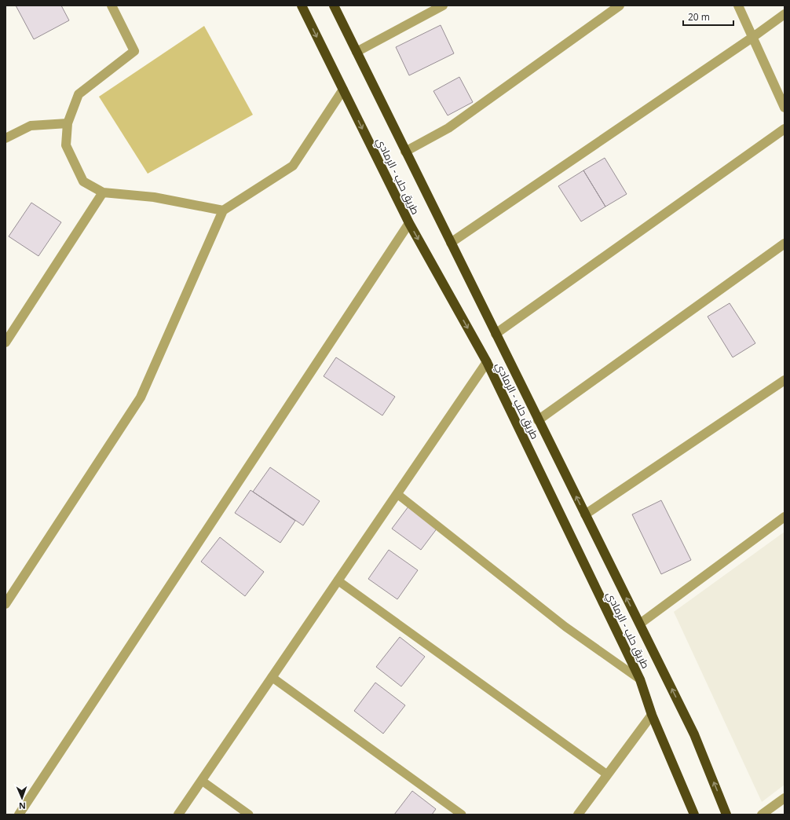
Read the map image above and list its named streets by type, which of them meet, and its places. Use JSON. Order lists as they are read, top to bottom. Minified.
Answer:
{"streets":{"highway":["طريق حلب - الرمادي"]},"scale_bar":"20 m","north":"bottom"}
